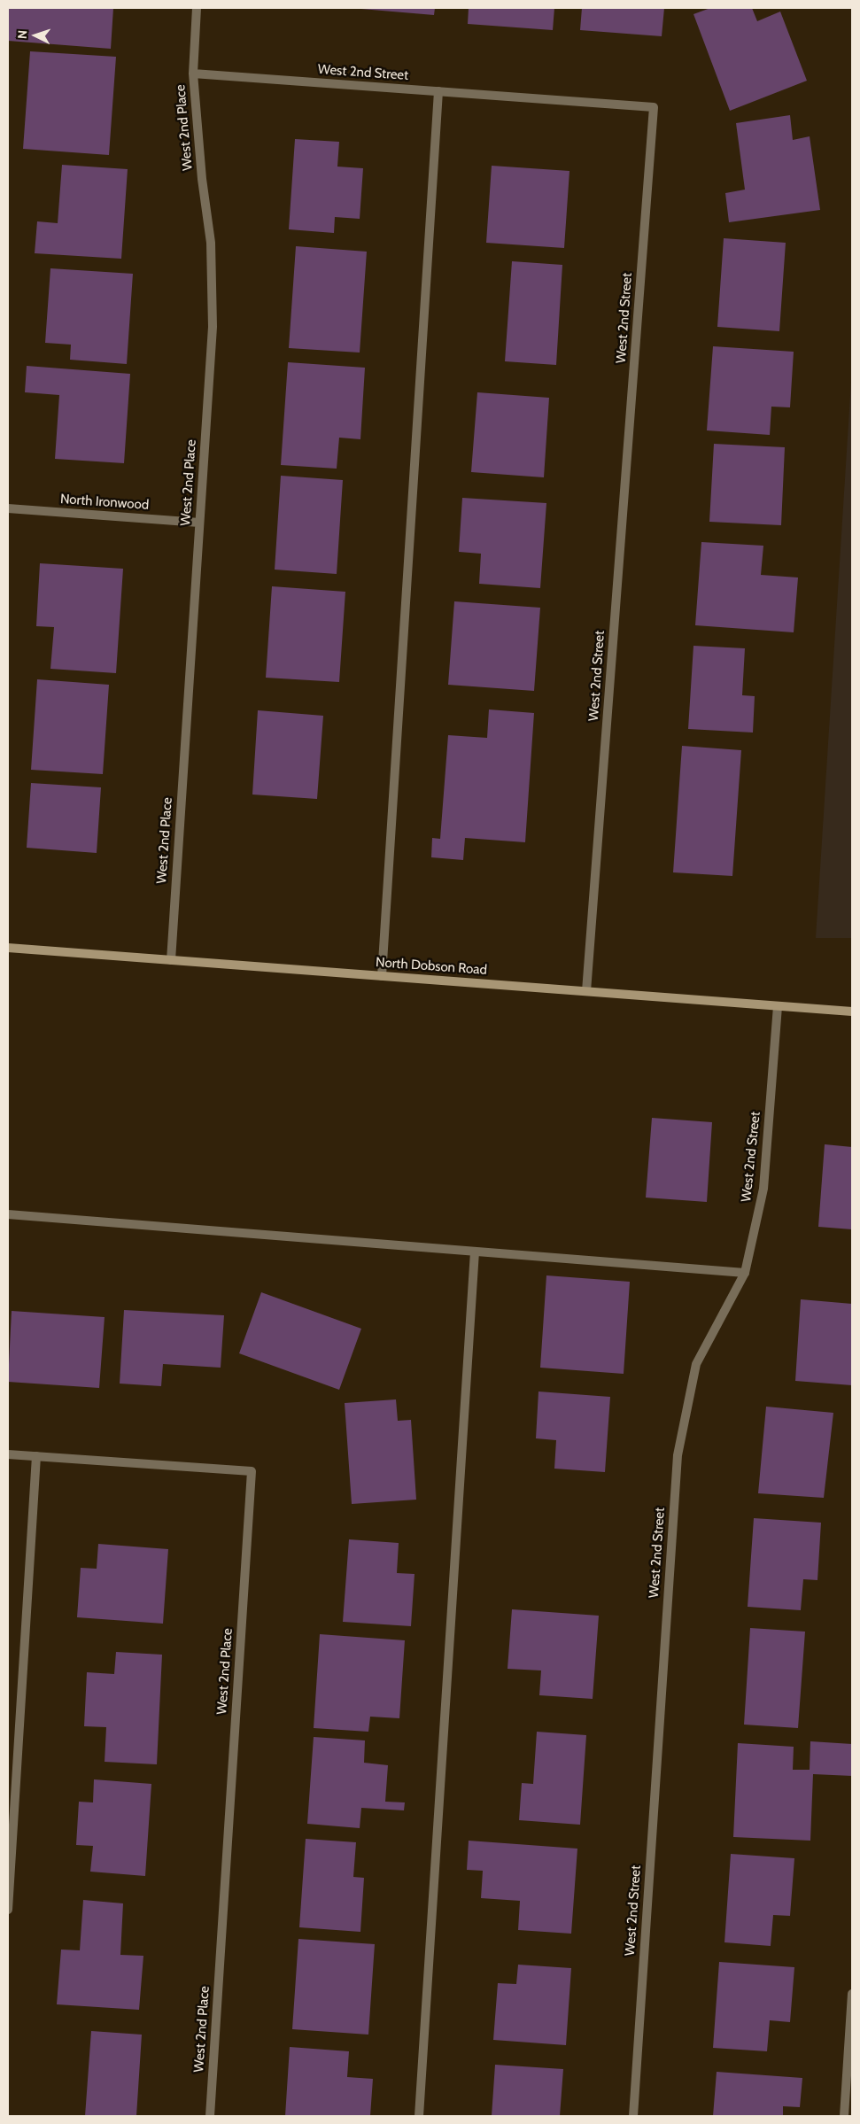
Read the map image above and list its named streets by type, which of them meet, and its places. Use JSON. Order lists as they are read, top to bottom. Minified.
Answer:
{"streets":{"main road":["North Dobson Road"],"street":["West 2nd Street","West 2nd Place","North Ironwood"]},"crossings":[["West 2nd Street","West 2nd Place"],["West 2nd Street","North Dobson Road"],["West 2nd Place","North Ironwood"],["West 2nd Place","North Dobson Road"]],"north":"left"}
